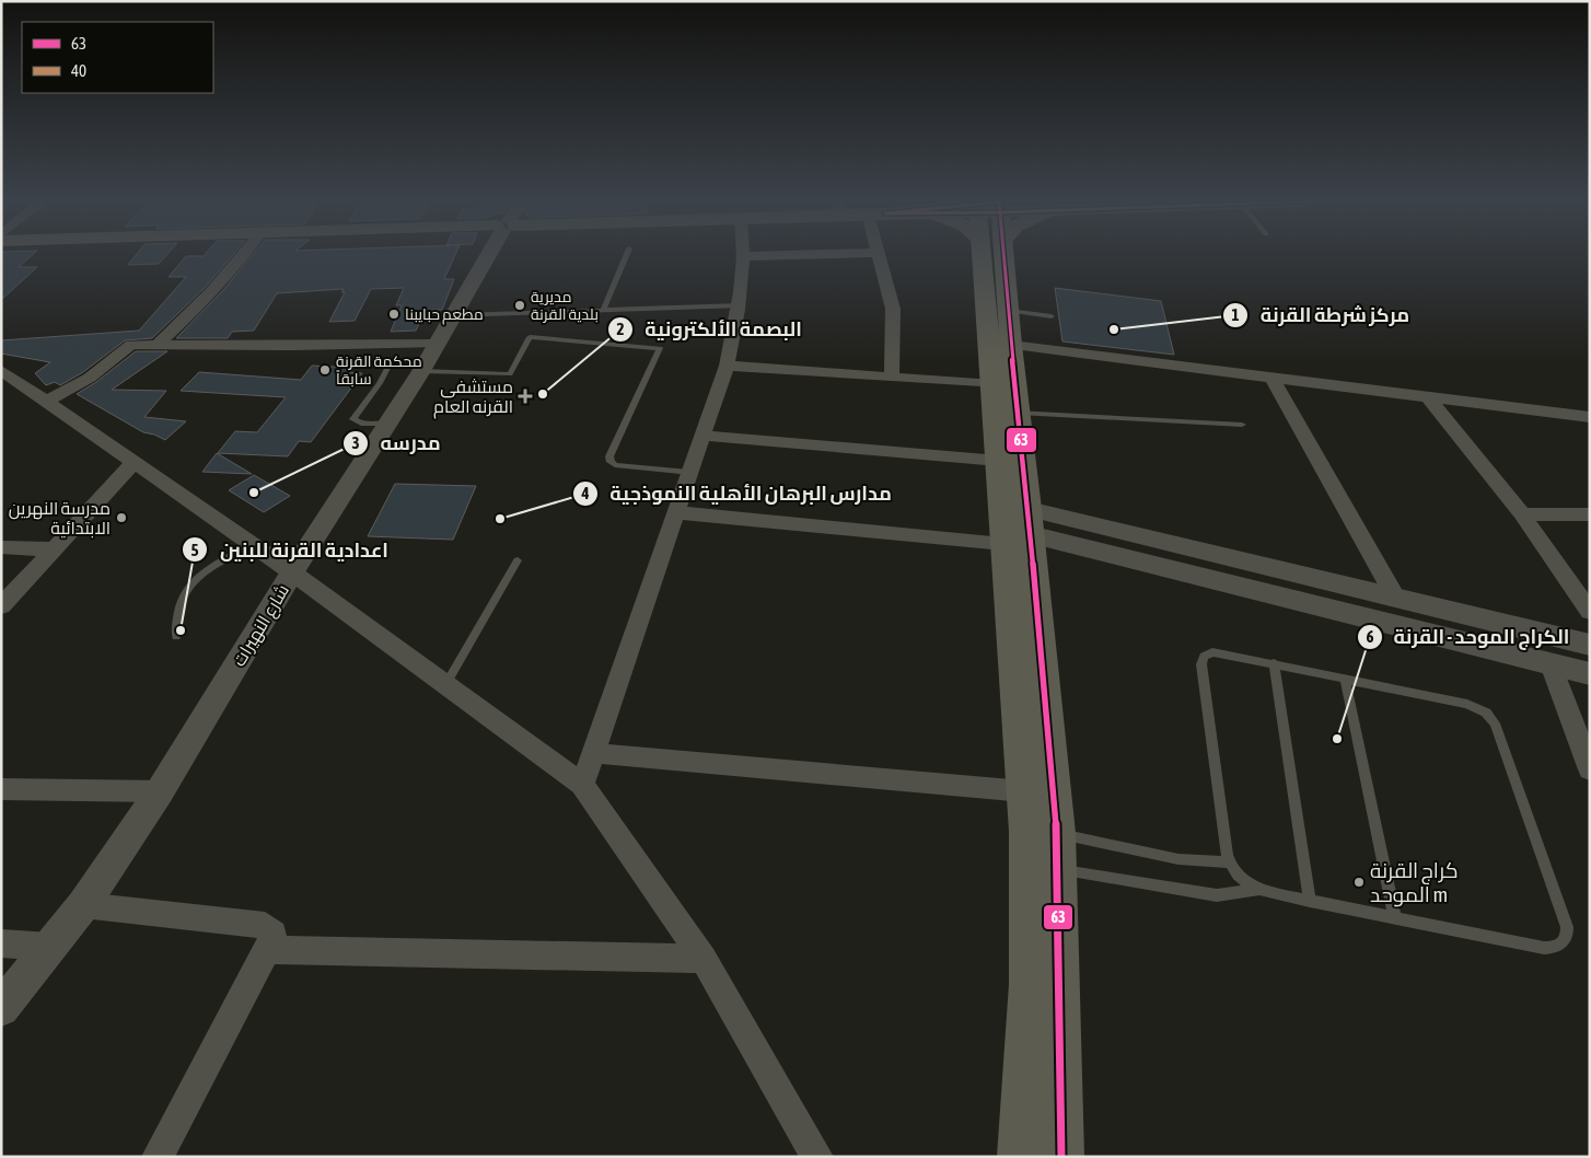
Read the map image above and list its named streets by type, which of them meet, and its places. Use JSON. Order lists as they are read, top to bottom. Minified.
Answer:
{"streets":{"street":["شارع النهيرات"]},"places":{"other":["مديرية بلدية القرنة","مطعم حبايبنا","مركز شرطة القرنة","محكمة القرنة سابقاً","البصمة الألكترونية","مدرسه","مدرسة النهرين الابتدائية","مدارس البرهان الأهلية النموذجية","اعدادية القرنة للبنين","الكراج الموحد - القرنة","كراج القرنة الموحد m"],"health":["مستشفى القرنه العام"]},"lines":["transit line 63"],"legend":["63","40"]}
